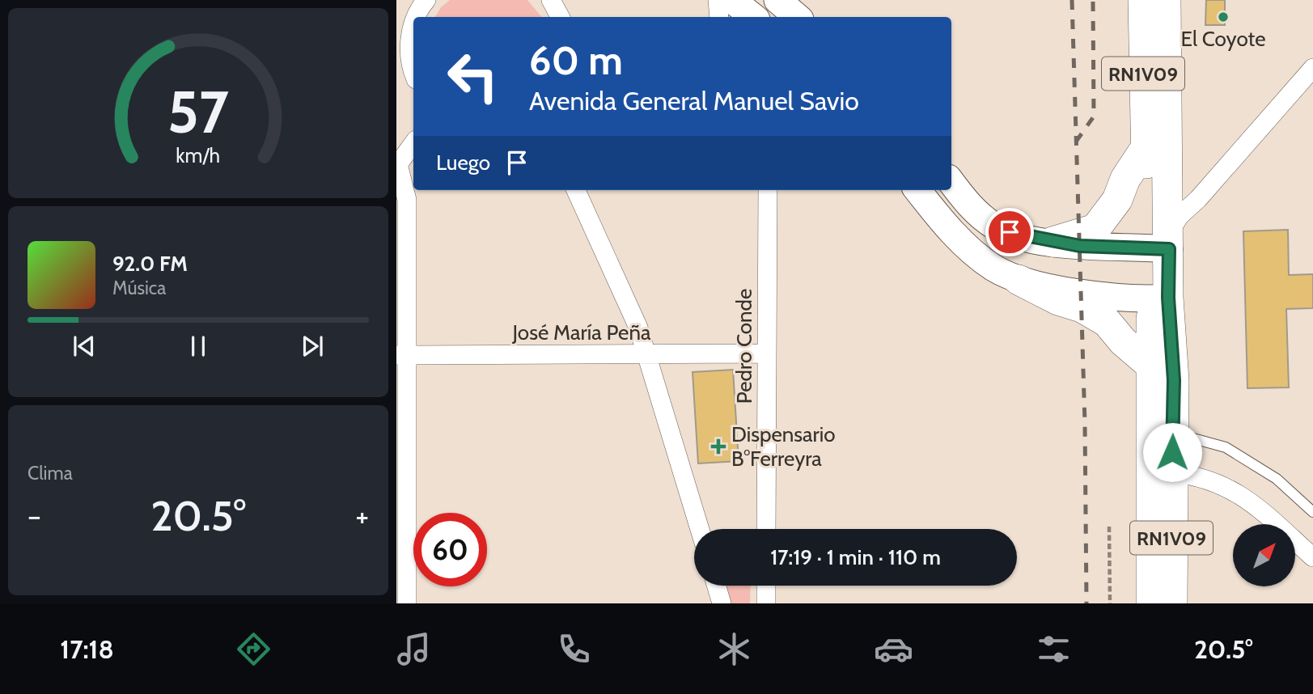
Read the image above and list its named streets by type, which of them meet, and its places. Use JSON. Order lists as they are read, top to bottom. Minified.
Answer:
{"streets":{"main road":["RN1V09"],"street":["José María Peña","Pedro Conde"]},"crossings":[["José María Peña","Pedro Conde"]],"places":{"other":["El Coyote"],"health":["Dispensario B°Ferreyra"]},"north":"top right","page":{"turn":["60 m","Avenida General Manuel Savio"],"then":"Luego","song":["92.0 FM","Música"],"tile":"Clima","heat":["−","20.5°","+"],"limit":"60","trip":"17:19 · 1 min · 110 m","tabs":["17:18","20.5°"],"gauge":["57","km/h"]}}
